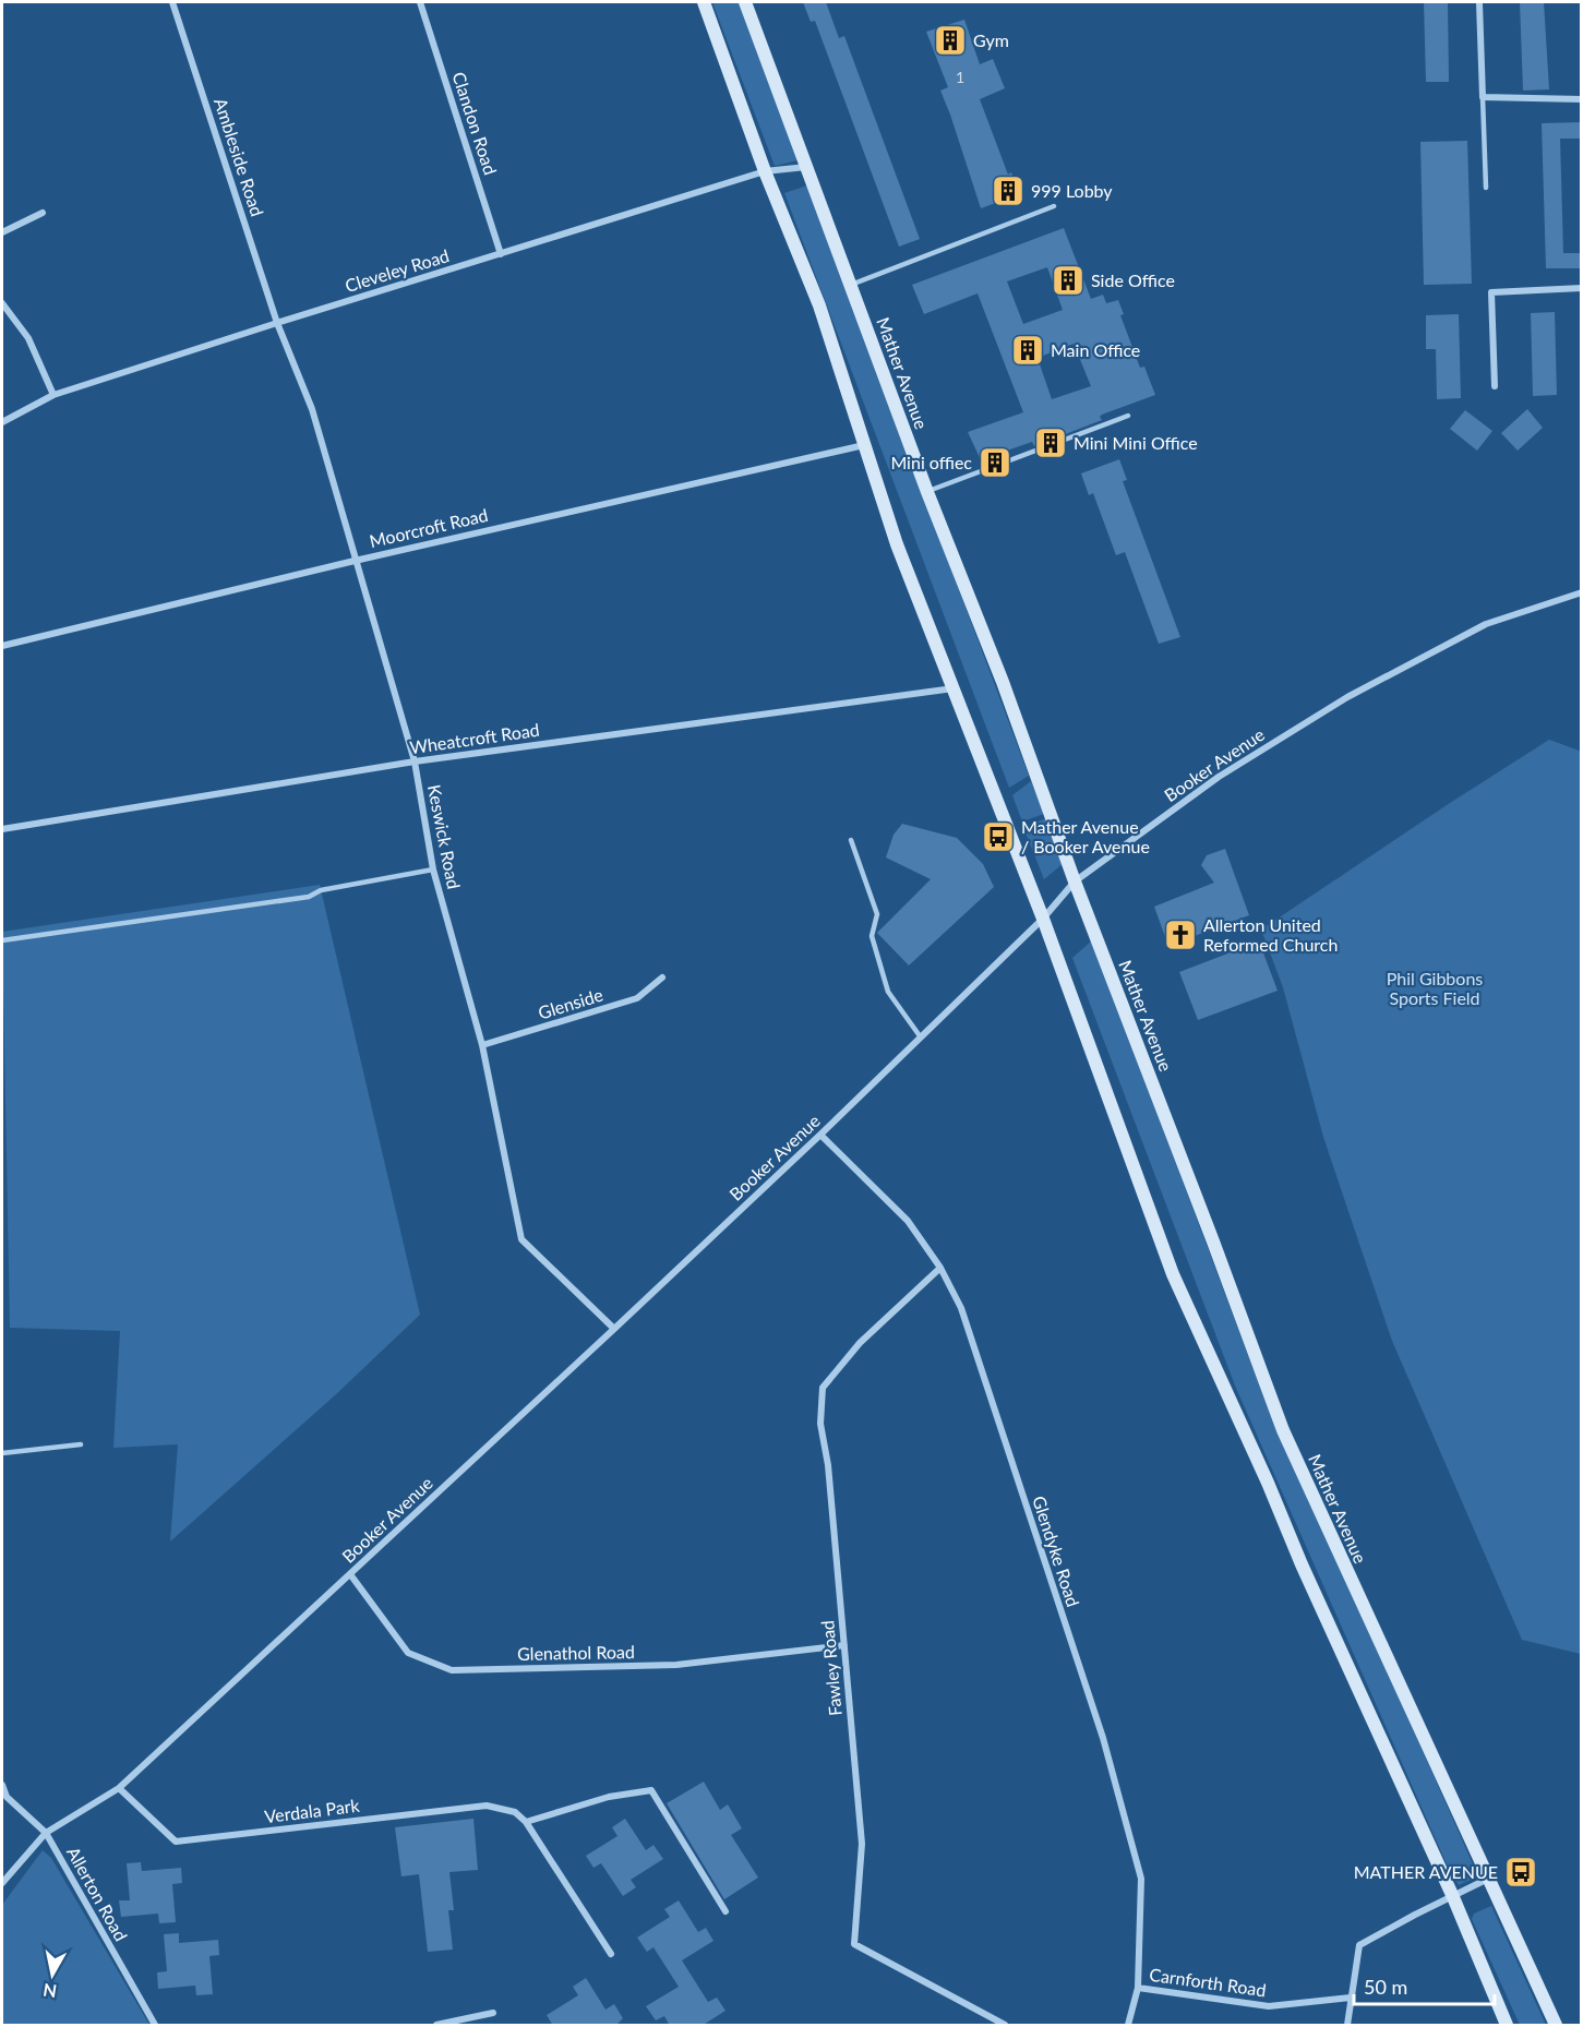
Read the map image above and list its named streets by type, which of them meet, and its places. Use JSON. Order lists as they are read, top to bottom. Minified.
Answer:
{"streets":{"main road":["Mather Avenue"],"street":["Clandon Road","Ambleside Road","Cleveley Road","Moorcroft Road","Wheatcroft Road","Booker Avenue","Keswick Road","Glenside","Glendyke Road","Glenathol Road","Fawley Road","Verdala Park","Allerton Road","Carnforth Road"]},"crossings":[["Clandon Road","Cleveley Road"],["Ambleside Road","Cleveley Road"],["Ambleside Road","Keswick Road"],["Cleveley Road","Mather Avenue"],["Cleveley Road","Keswick Road"],["Mather Avenue","Booker Avenue"],["Moorcroft Road","Keswick Road"],["Wheatcroft Road","Keswick Road"],["Booker Avenue","Keswick Road"],["Booker Avenue","Glendyke Road"],["Booker Avenue","Glenathol Road"],["Booker Avenue","Verdala Park"],["Booker Avenue","Allerton Road"],["Keswick Road","Glenside"],["Glendyke Road","Fawley Road"],["Glendyke Road","Carnforth Road"],["Glenathol Road","Fawley Road"]],"parks":["Phil Gibbons Sports Field"],"places":{"building":["Gym","999 Lobby","Side Office","Main Office","Mini Mini Office","Mini offiec"],"bus stop":["Mather Avenue / Booker Avenue","MATHER AVENUE"],"church":["Allerton United Reformed Church"]},"house_numbers":["1"],"scale_bar":"50 m","north":"bottom"}
